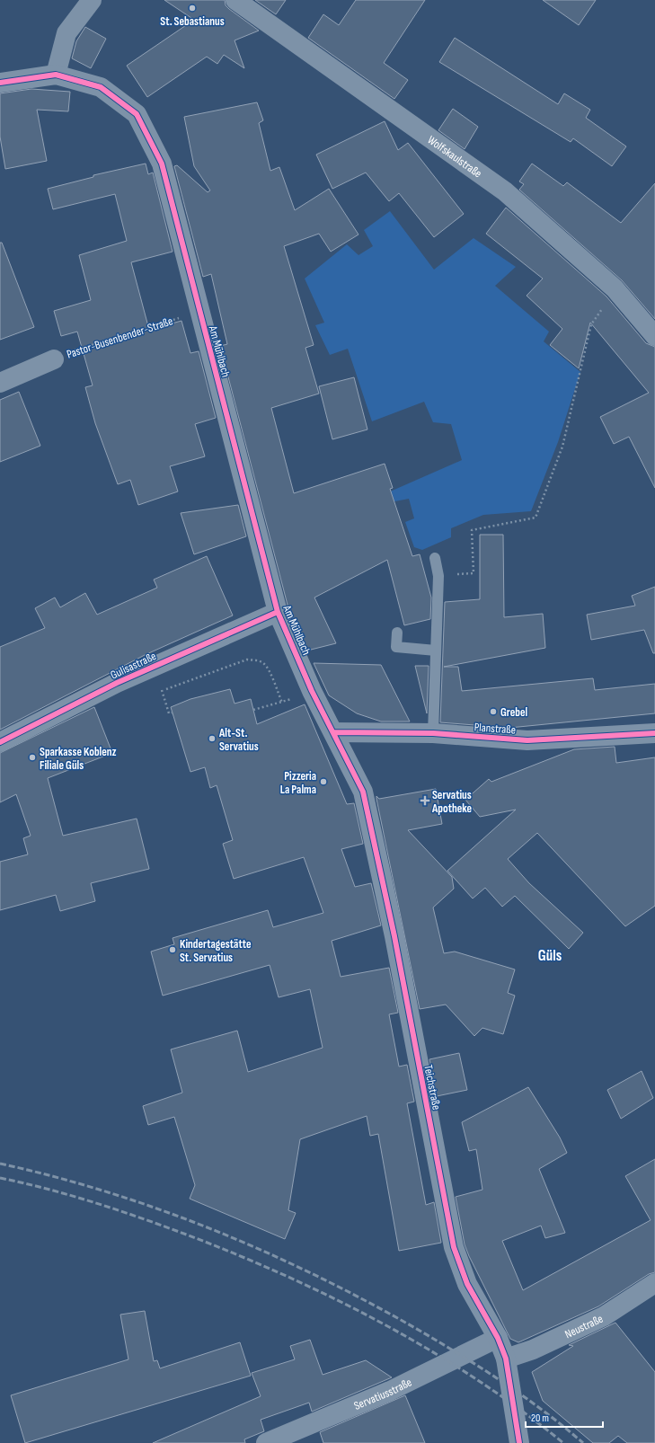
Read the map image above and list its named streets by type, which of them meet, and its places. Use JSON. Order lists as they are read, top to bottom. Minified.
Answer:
{"streets":{"street":["Wolfskaulstraße","Pastor-Busenbender-Straße","Am Mühlbach","Gulisastraße","Planstraße","Teichstraße","Neustraße","Servatiusstraße"]},"crossings":[["Pastor-Busenbender-Straße","Am Mühlbach"],["Am Mühlbach","Gulisastraße"],["Am Mühlbach","Planstraße"],["Am Mühlbach","Teichstraße"],["Planstraße","Teichstraße"],["Teichstraße","Neustraße"],["Teichstraße","Servatiusstraße"]],"districts":["Güls"],"places":{"other":["St. Sebastianus","Grebel","Alt-St. Servatius","Sparkasse Koblenz Filiale Güls","Pizzeria La Palma","Kindertagestätte St. Servatius"],"health":["Servatius Apotheke"]},"scale_bar":"20 m"}
